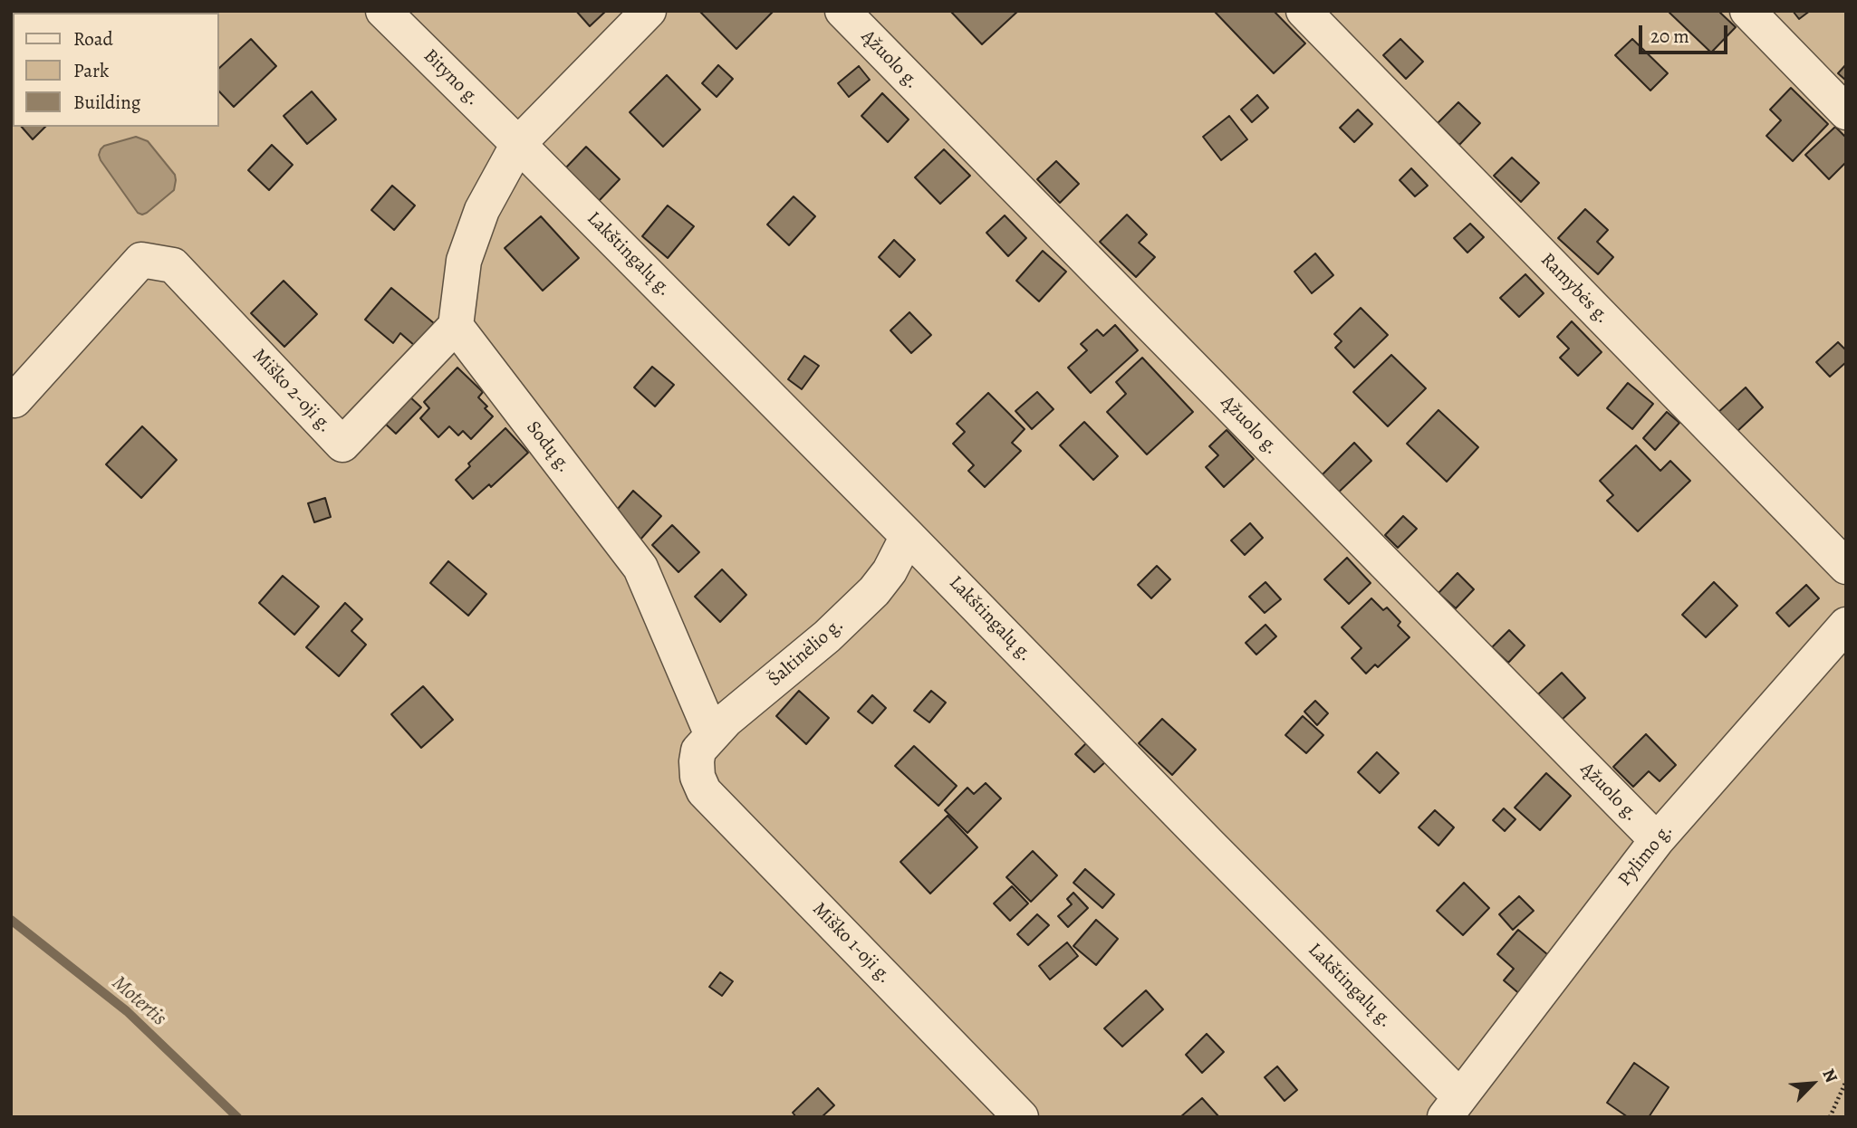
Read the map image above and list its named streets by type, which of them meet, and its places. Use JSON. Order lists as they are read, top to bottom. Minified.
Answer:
{"streets":{"street":["Ąžuolo g.","Bityno g.","Lakštingalų g.","Ramybės g.","Miško 2-oji g.","Sodų g.","Šaltinėlio g.","Pylimo g.","Miško 1-oji g."]},"crossings":[["Ąžuolo g.","Pylimo g."],["Bityno g.","Lakštingalų g."],["Lakštingalų g.","Šaltinėlio g."],["Lakštingalų g.","Pylimo g."],["Miško 2-oji g.","Sodų g."],["Sodų g.","Šaltinėlio g."],["Sodų g.","Miško 1-oji g."],["Šaltinėlio g.","Miško 1-oji g."]],"water":["Motertis"],"legend":["Road","Park","Building"],"scale_bar":"20 m","north":"top right"}
